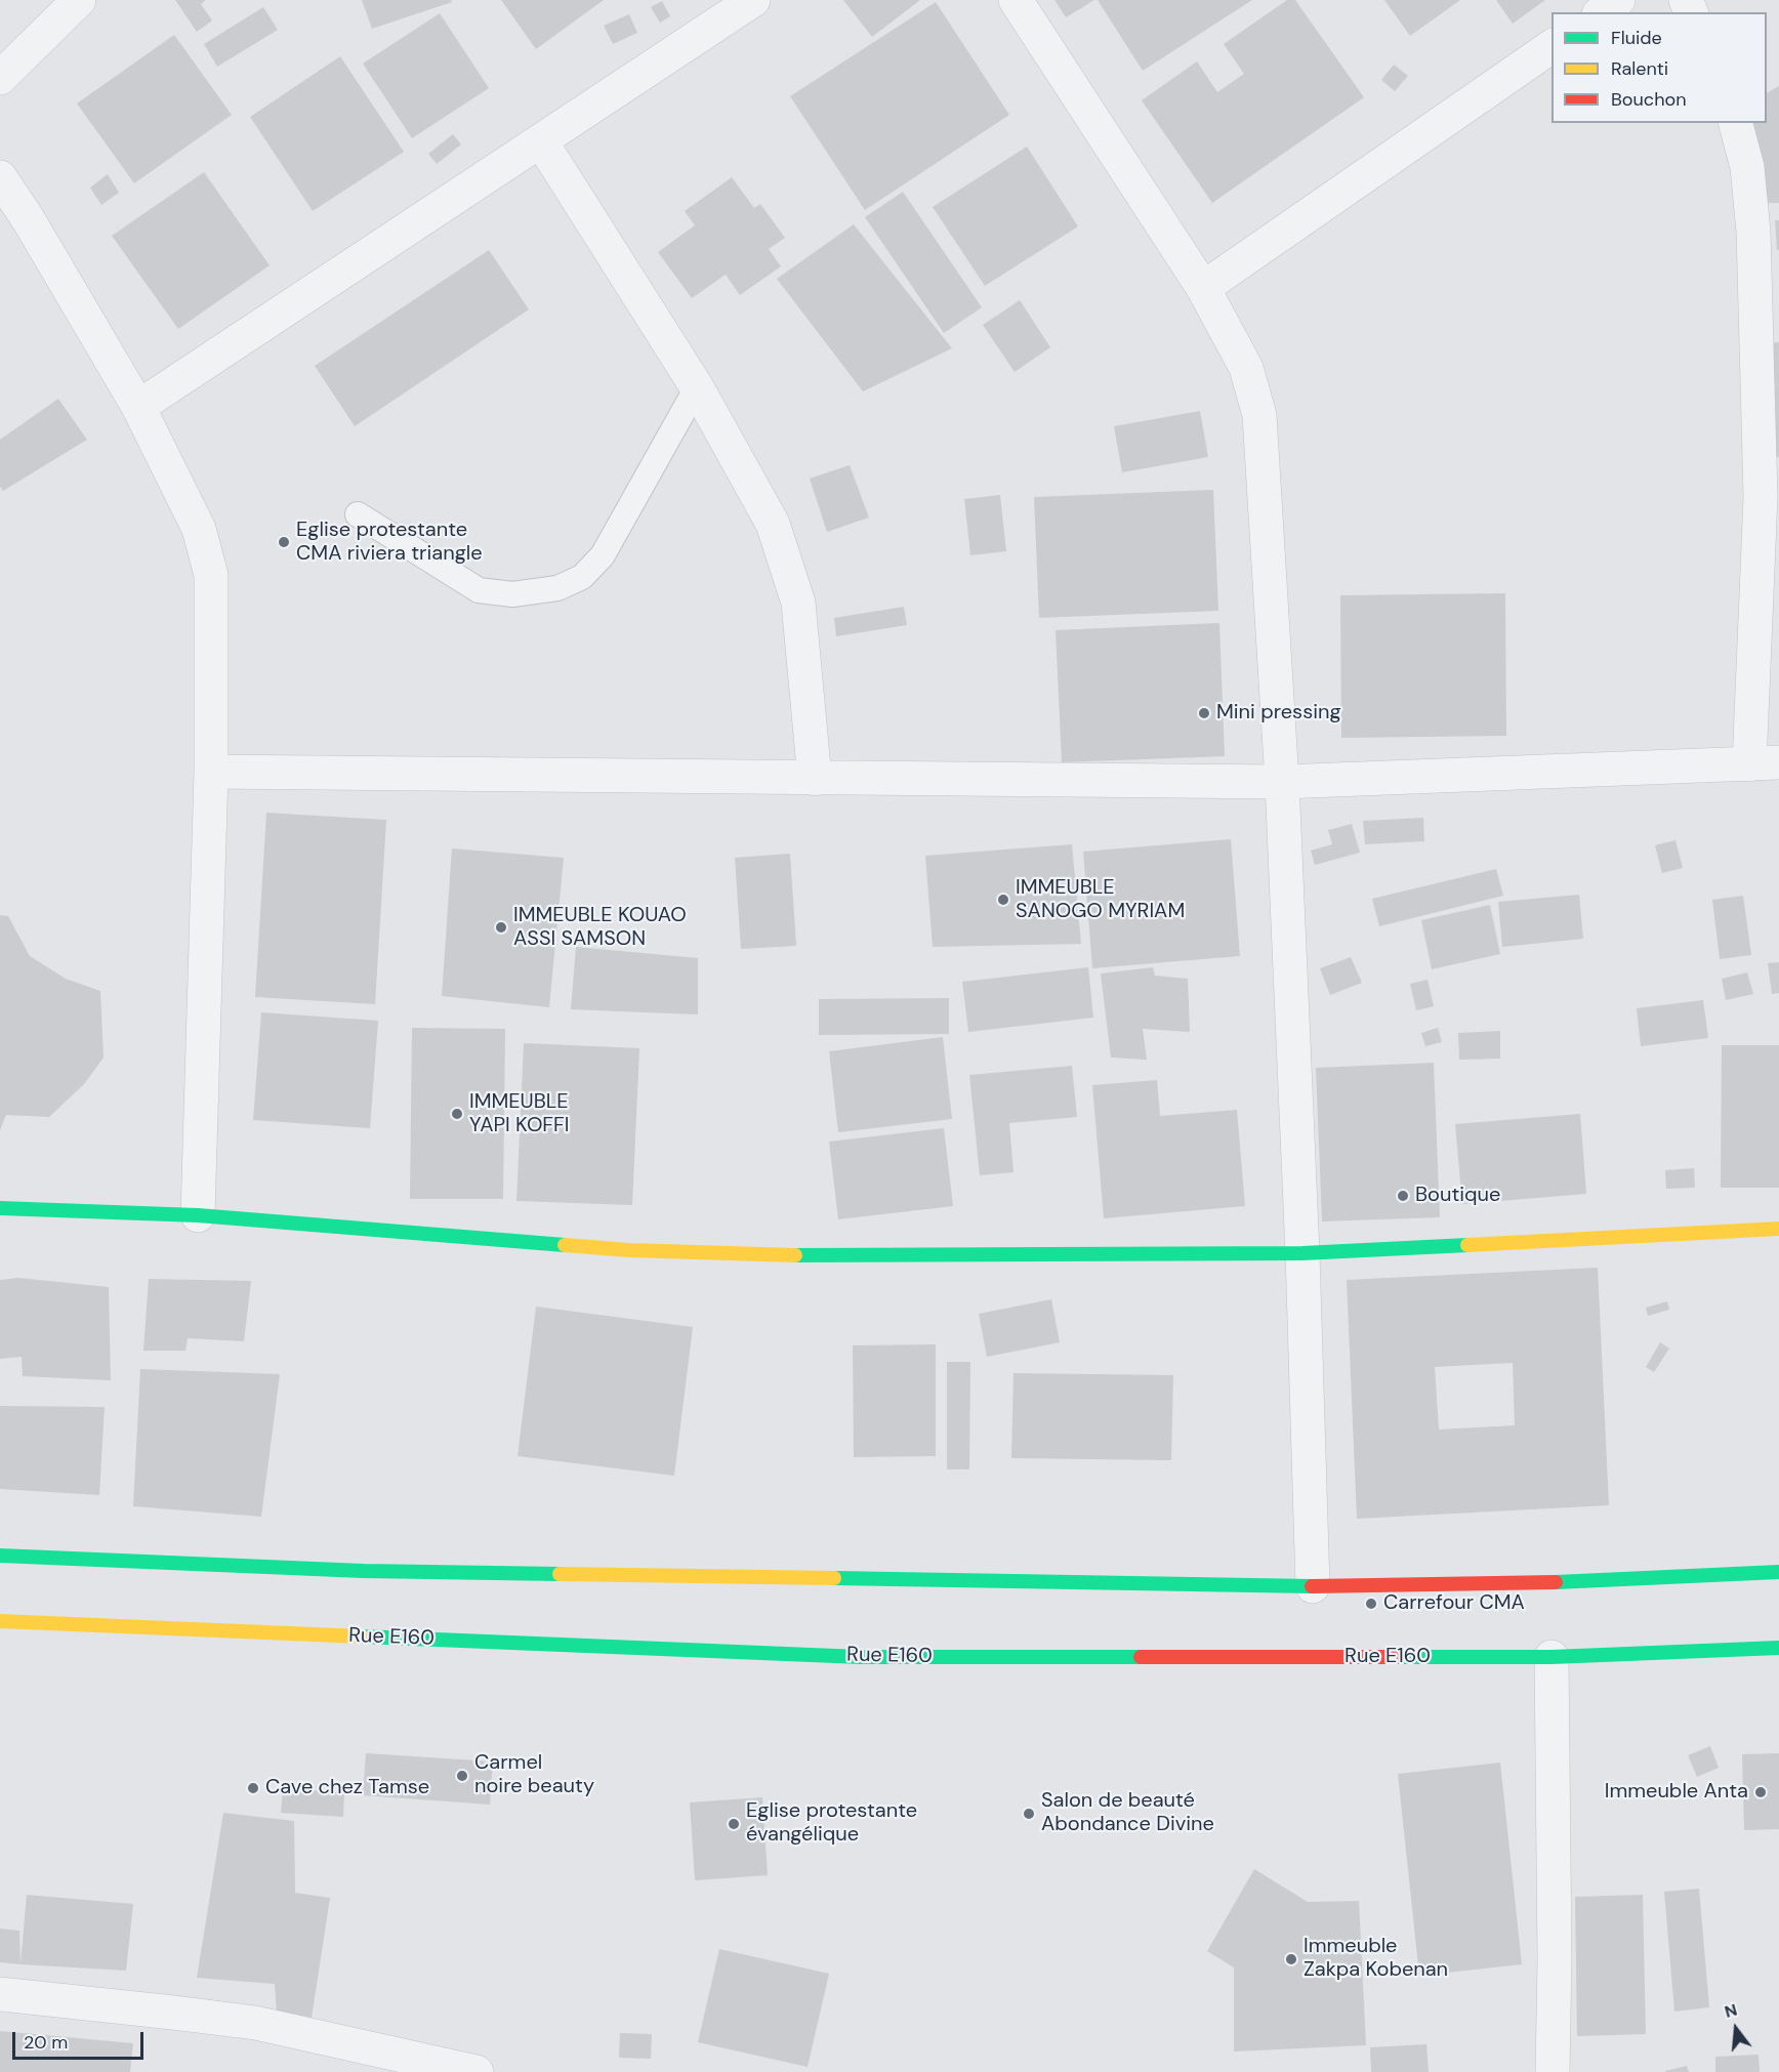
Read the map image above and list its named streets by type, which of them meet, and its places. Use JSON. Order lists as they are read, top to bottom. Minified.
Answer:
{"streets":{"street":["Rue E160"]},"places":["Eglise protestante CMA riviera triangle","Mini pressing","IMMEUBLE SANOGO MYRIAM","IMMEUBLE KOUAO ASSI SAMSON","IMMEUBLE YAPI KOFFI","Boutique","Carrefour CMA","Carmel noire beauty","Cave chez Tamse","Immeuble Anta","Salon de beauté Abondance Divine","Eglise protestante évangélique","Immeuble Zakpa Kobenan"],"legend":["Fluide","Ralenti","Bouchon"],"scale_bar":"20 m","north":"top"}
